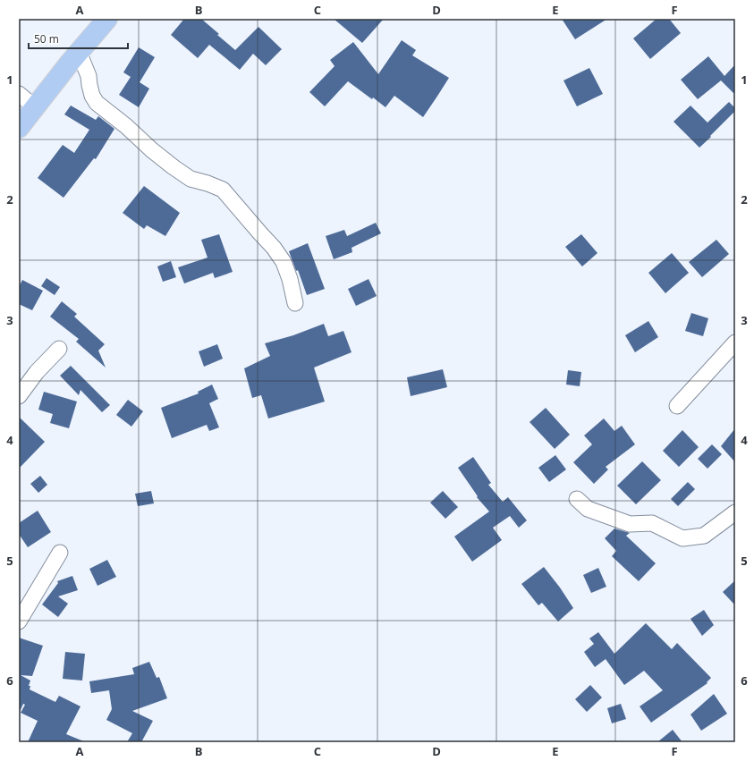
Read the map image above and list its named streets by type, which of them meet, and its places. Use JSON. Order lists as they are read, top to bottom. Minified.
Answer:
{"scale_bar":"50 m","grid":{"columns":["A","B","C","D","E","F"],"rows":["1","2","3","4","5","6"]}}
